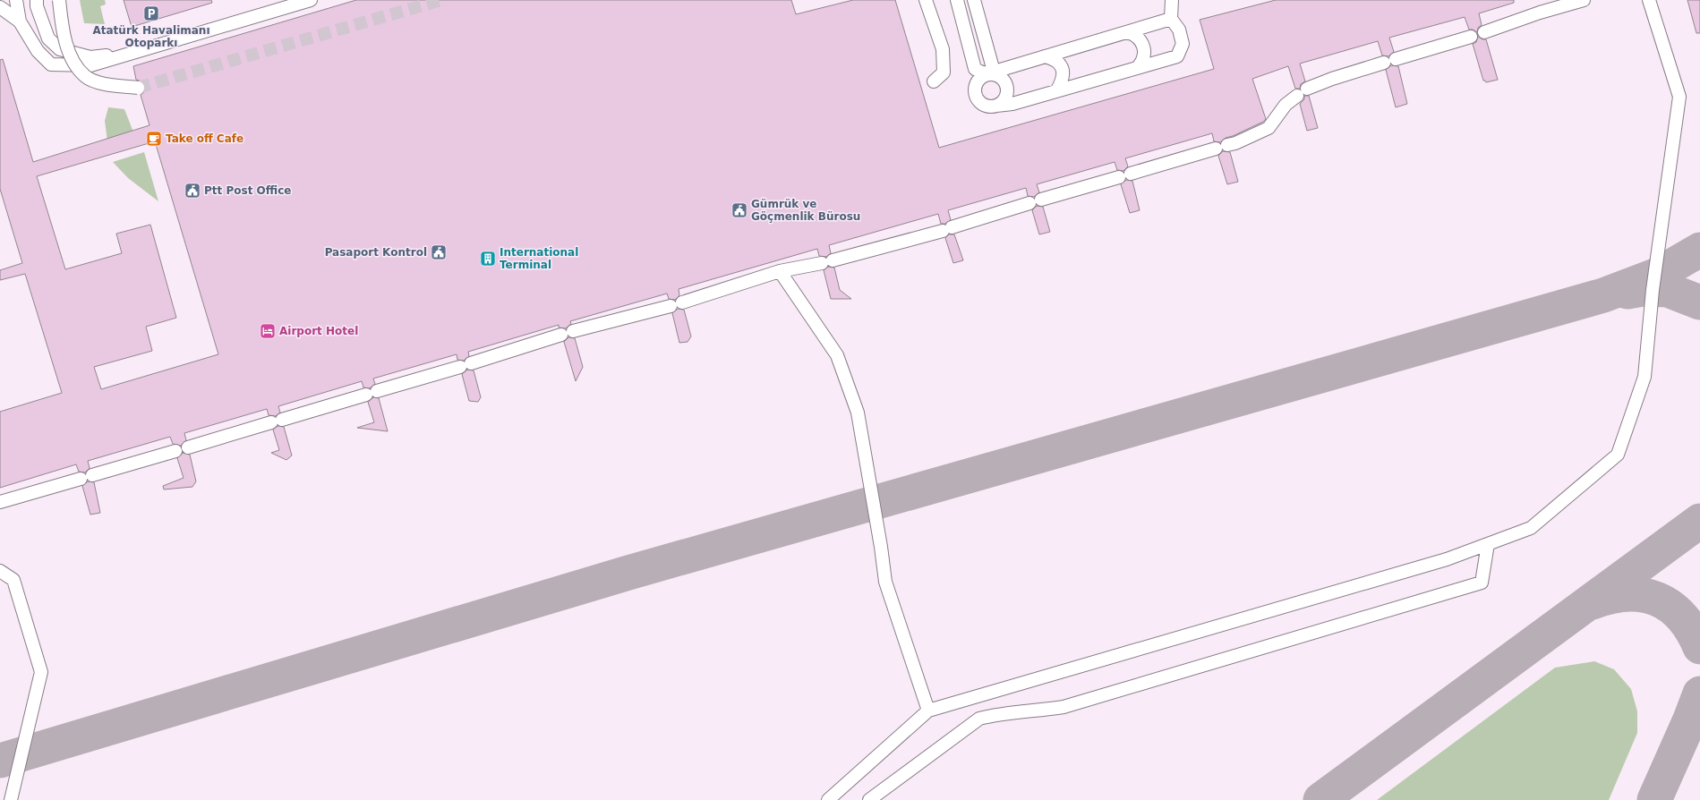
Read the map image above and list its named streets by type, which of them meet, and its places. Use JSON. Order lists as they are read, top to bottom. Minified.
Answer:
{"places":{"parking":["Atatürk Havalimanı Otoparkı"],"cafe":["Take off Cafe"],"public building":["Ptt Post Office","Gümrük ve Göçmenlik Bürosu","Pasaport Kontrol"],"building":["International Terminal"],"hotel":["Airport Hotel"]}}
